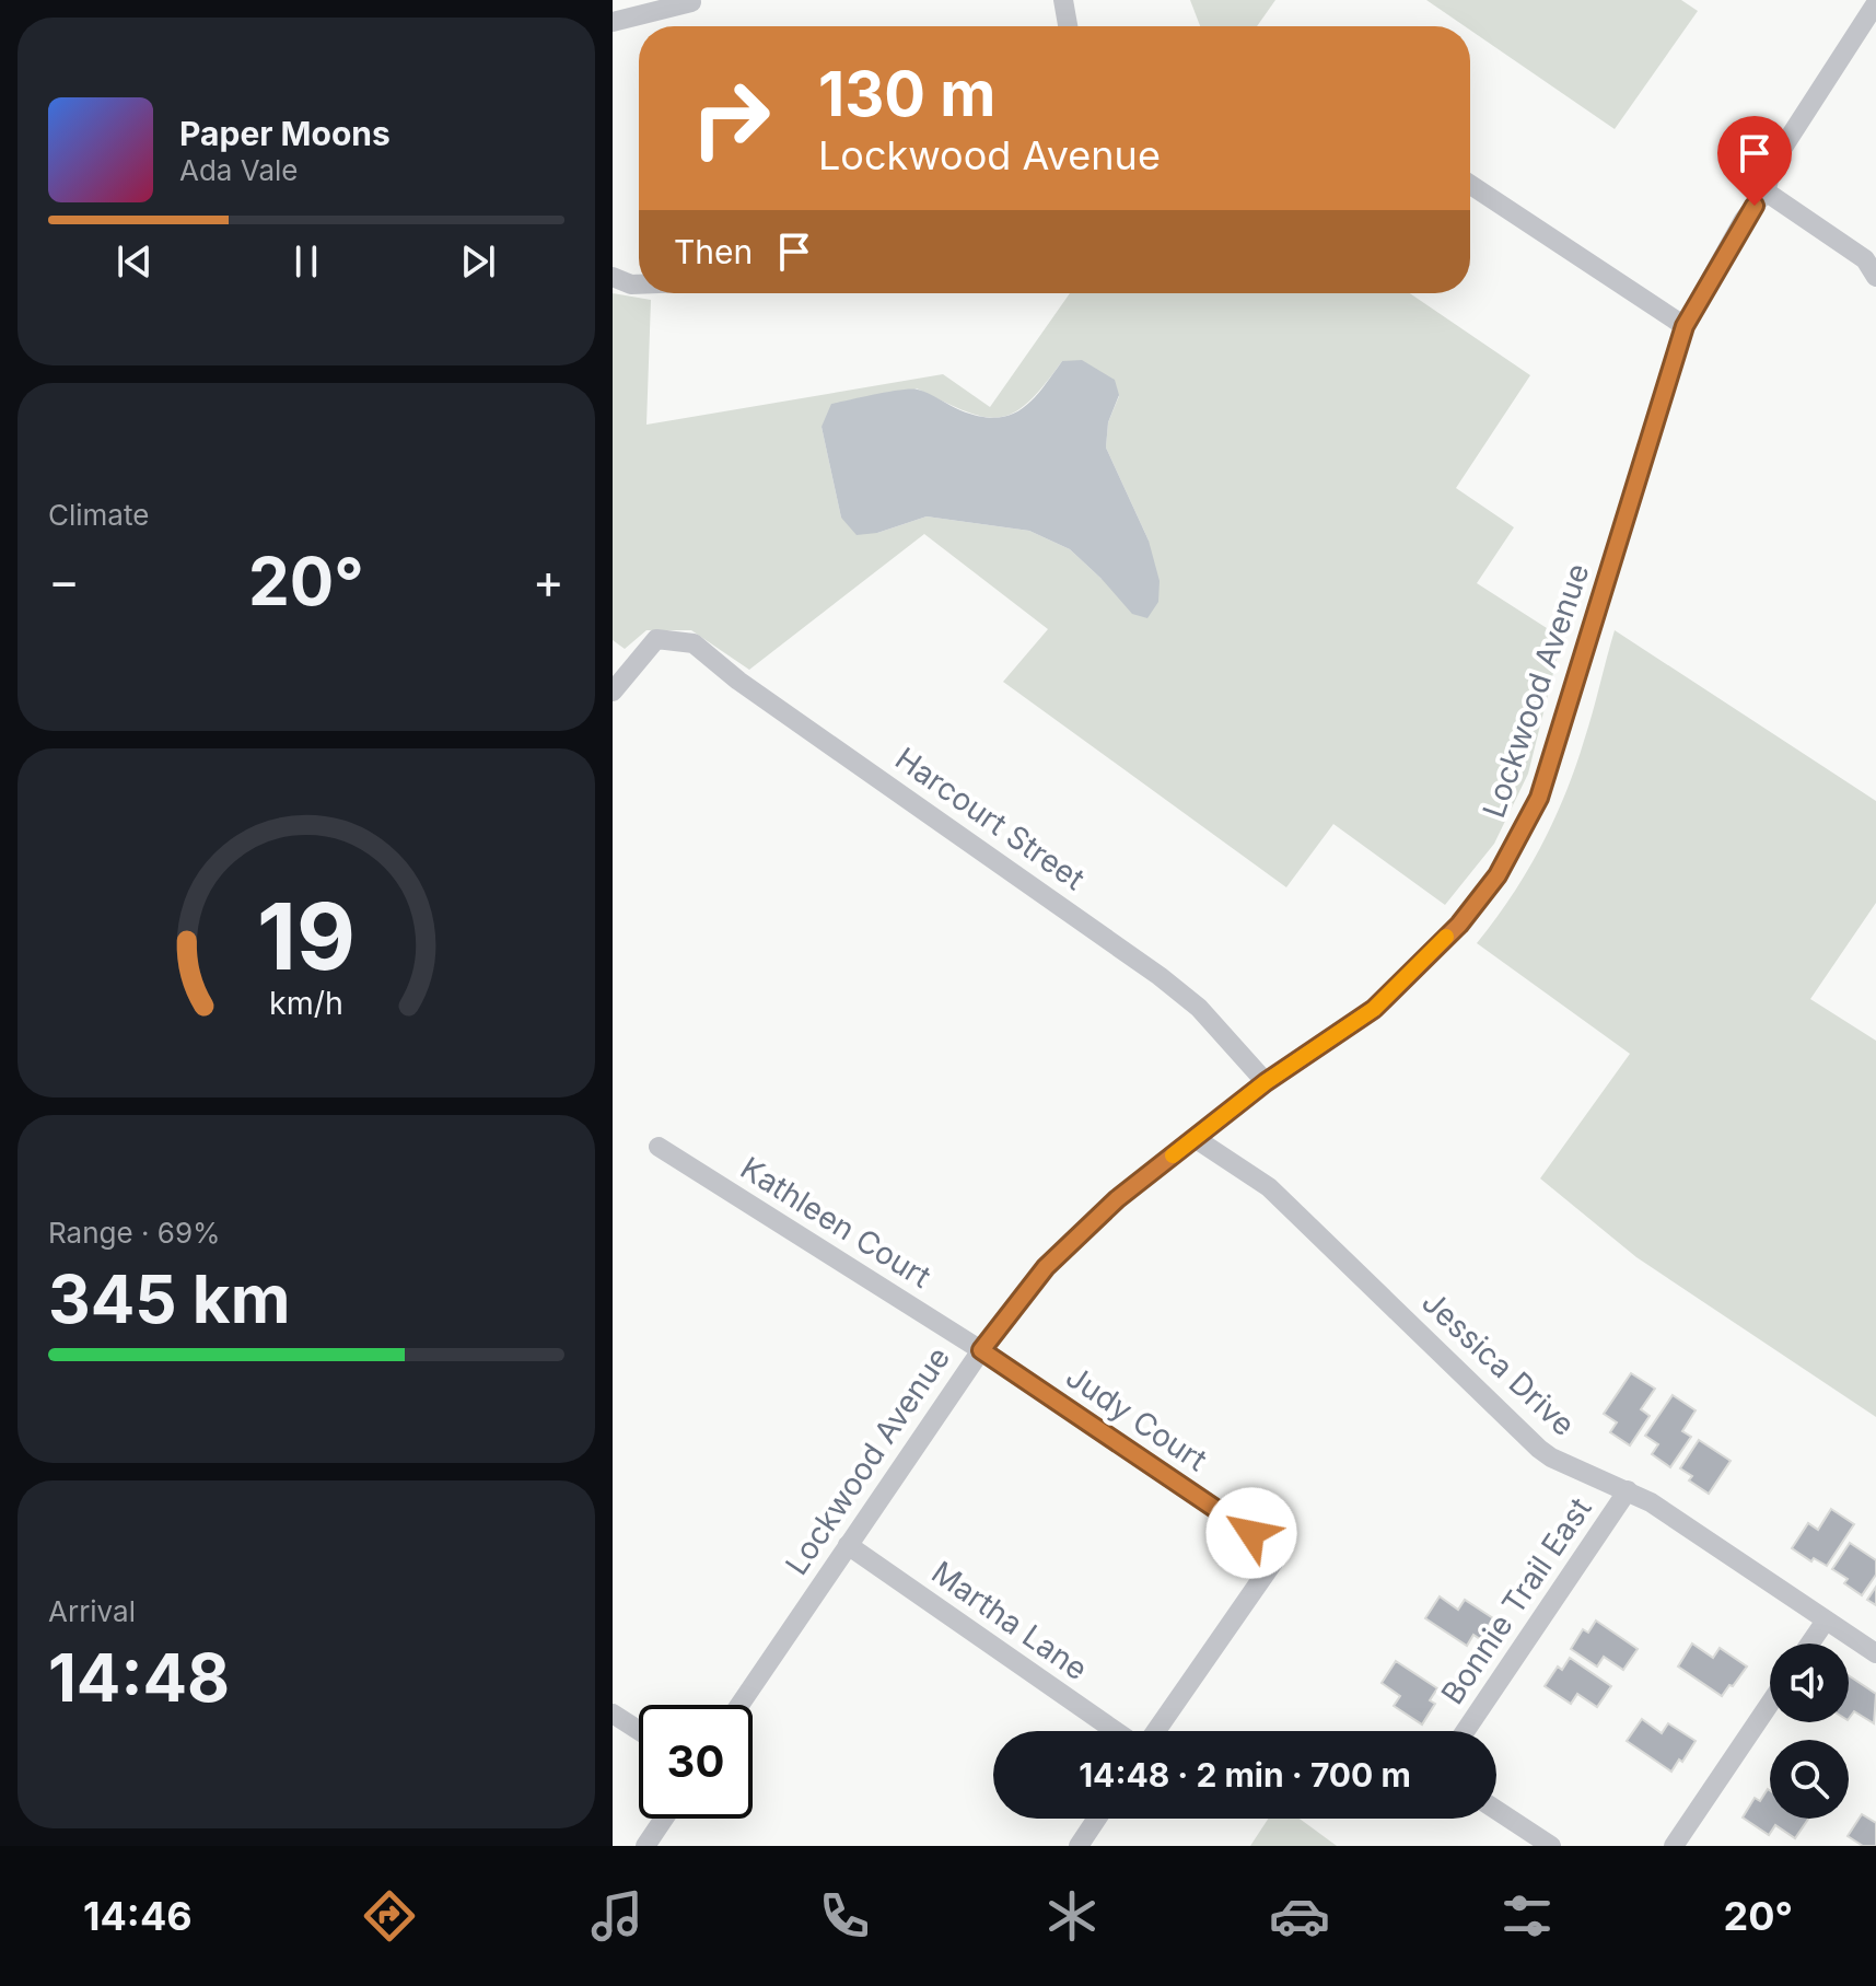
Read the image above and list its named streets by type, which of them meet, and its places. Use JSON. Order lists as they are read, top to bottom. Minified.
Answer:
{"streets":{"street":["Lockwood Avenue","Harcourt Street","Kathleen Court","Jessica Drive","Judy Court","Bonnie Trail East","Martha Lane"]},"crossings":[["Lockwood Avenue","Harcourt Street"],["Lockwood Avenue","Kathleen Court"],["Lockwood Avenue","Jessica Drive"],["Lockwood Avenue","Judy Court"],["Lockwood Avenue","Martha Lane"],["Kathleen Court","Judy Court"],["Jessica Drive","Bonnie Trail East"]],"page":{"turn":["130 m","Lockwood Avenue"],"song":["Paper Moons","Ada Vale"],"then":"Then","tile":["Climate",["Range · 69%","345 km"],["Arrival","14:48"]],"heat":["−","20°","+"],"limit":"30","trip":"14:48 · 2 min · 700 m","tabs":["14:46","20°"],"gauge":["19","km/h"]}}
